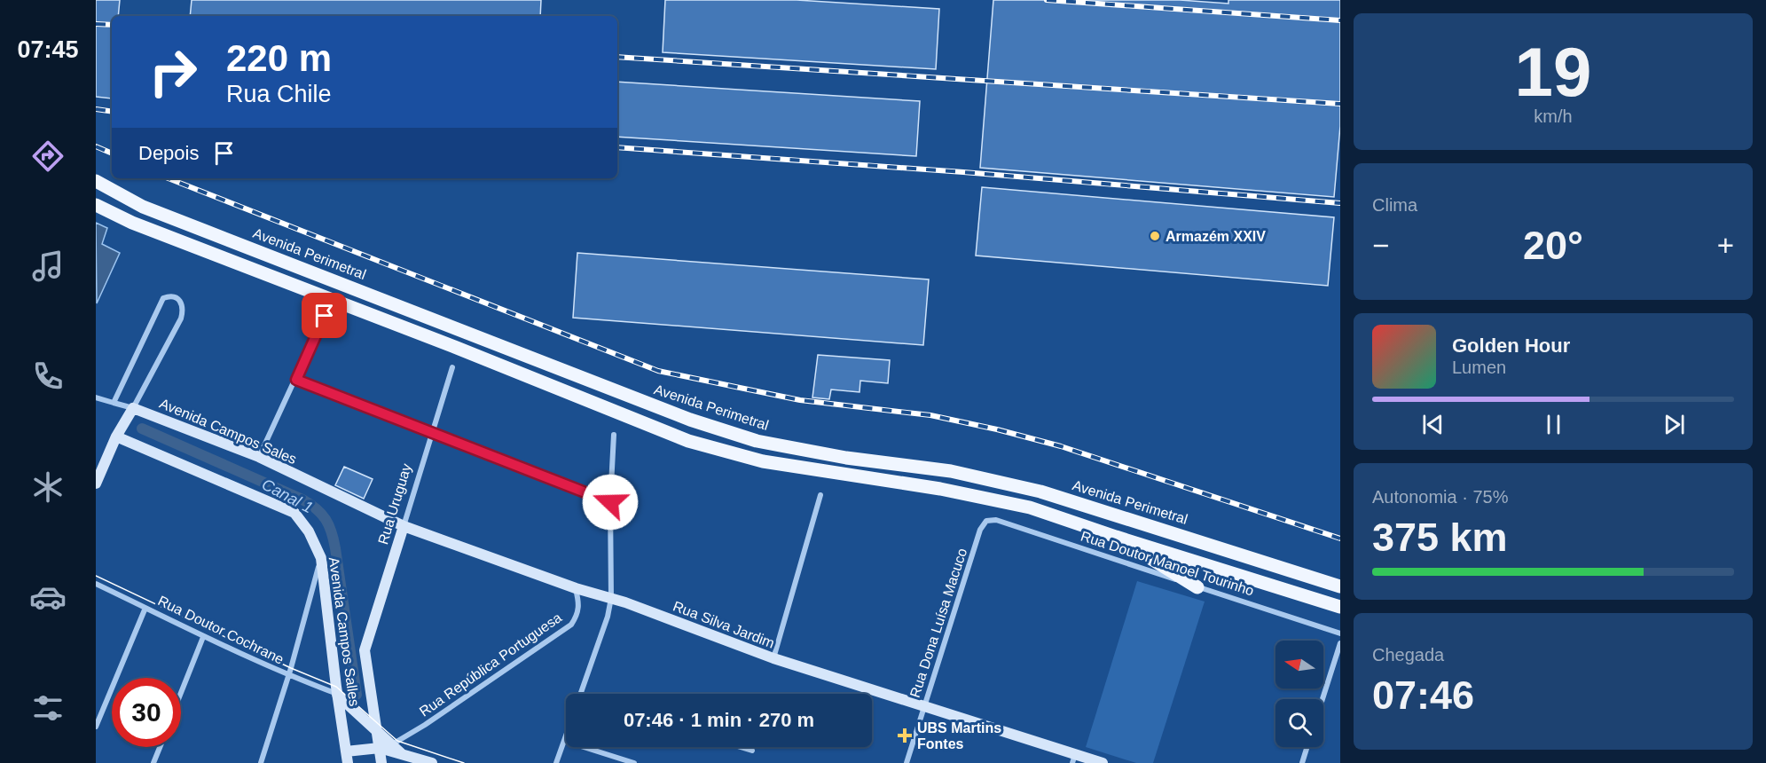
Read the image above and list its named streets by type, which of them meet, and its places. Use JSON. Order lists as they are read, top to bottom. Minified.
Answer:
{"streets":{"main road":["Avenida Perimetral"],"street":["Avenida Campos Sales","Rua Uruguay","Rua Doutor Manoel Tourinho","Rua Dona Luísa Macuco","Rua Silva Jardim","Rua Doutor Cochrane","Avenida Campos Salles","Rua República Portuguesa"]},"crossings":[["Avenida Campos Sales","Rua Silva Jardim"],["Rua Uruguay","Rua Silva Jardim"],["Rua Uruguay","Avenida Campos Salles"],["Rua Doutor Manoel Tourinho","Rua Dona Luísa Macuco"],["Rua Dona Luísa Macuco","Rua Silva Jardim"],["Rua Silva Jardim","Rua República Portuguesa"],["Rua Doutor Cochrane","Avenida Campos Salles"]],"water":["Canal 1"],"places":{"other":["Armazém XXIV"],"health":["UBS Martins Fontes"]},"north":"left","page":{"tabs":"07:45","tile":[["19","km/h"],"Clima",["Autonomia · 75%","375 km"],["Chegada","07:46"]],"turn":["220 m","Rua Chile"],"then":"Depois","heat":["−","20°","+"],"song":["Golden Hour","Lumen"],"limit":"30","trip":"07:46 · 1 min · 270 m"}}
